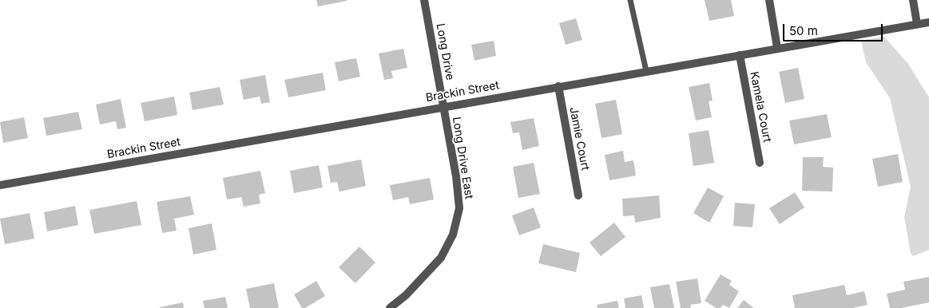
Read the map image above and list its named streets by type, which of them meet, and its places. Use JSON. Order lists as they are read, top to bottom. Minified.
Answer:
{"streets":{"street":["Long Drive","Brackin Street","Kamela Court","Jamie Court","Long Drive East"]},"crossings":[["Long Drive","Brackin Street"],["Long Drive","Long Drive East"],["Brackin Street","Kamela Court"],["Brackin Street","Jamie Court"],["Brackin Street","Long Drive East"]],"scale_bar":"50 m"}
